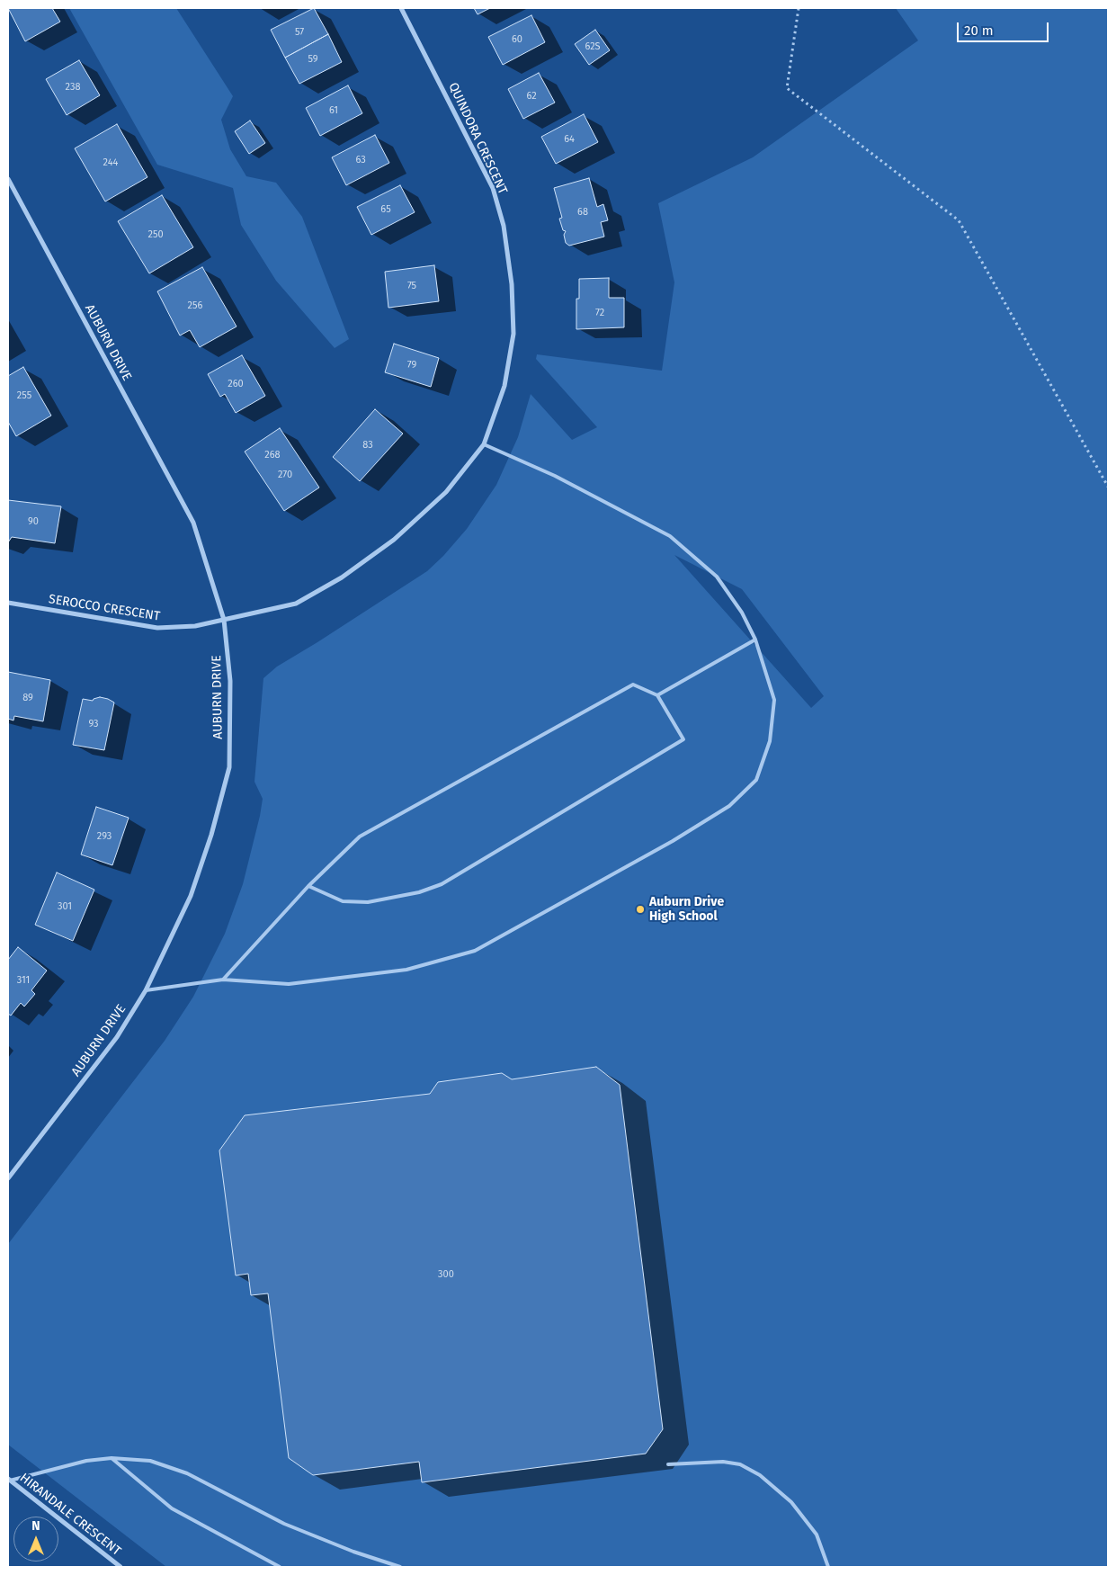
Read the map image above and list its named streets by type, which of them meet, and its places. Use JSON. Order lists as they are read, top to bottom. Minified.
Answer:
{"streets":{"street":["QUINDORA CRESCENT","AUBURN DRIVE","SEROCCO CRESCENT","HIRANDALE CRESCENT"]},"crossings":[["QUINDORA CRESCENT","AUBURN DRIVE"],["QUINDORA CRESCENT","SEROCCO CRESCENT"],["AUBURN DRIVE","SEROCCO CRESCENT"]],"places":["Auburn Drive High School"],"house_numbers":["57","60","62S","59","238","62","61","64","63","244","65","68","250","75","256","72","79","260","255","83","268","270","90","89","93","293","301","311","300"],"scale_bar":"20 m","north":"top"}
